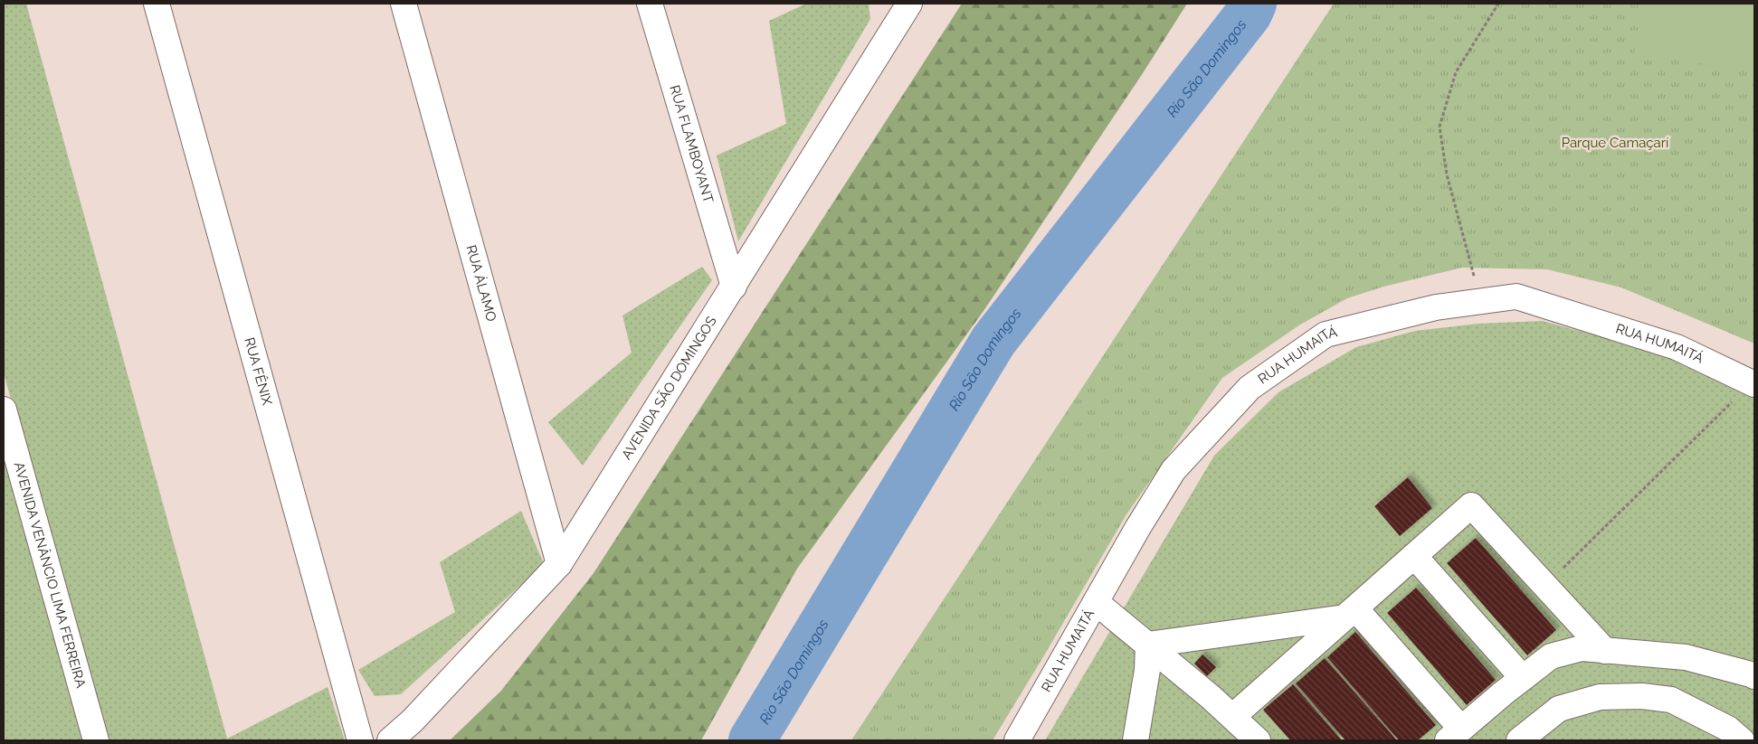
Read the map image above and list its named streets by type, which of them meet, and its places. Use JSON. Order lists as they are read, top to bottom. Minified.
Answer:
{"streets":{"street":["RUA FLAMBOYANT","RUA ÁLAMO","RUA HUMAITÁ","RUA FÊNIX","AVENIDA SÃO DOMINGOS","AVENIDA VENÂNCIO LIMA FERREIRA"]},"crossings":[["RUA FLAMBOYANT","AVENIDA SÃO DOMINGOS"],["RUA ÁLAMO","AVENIDA SÃO DOMINGOS"]],"water":["Rio São Domingos"],"parks":["Parque Camaçarí"]}
